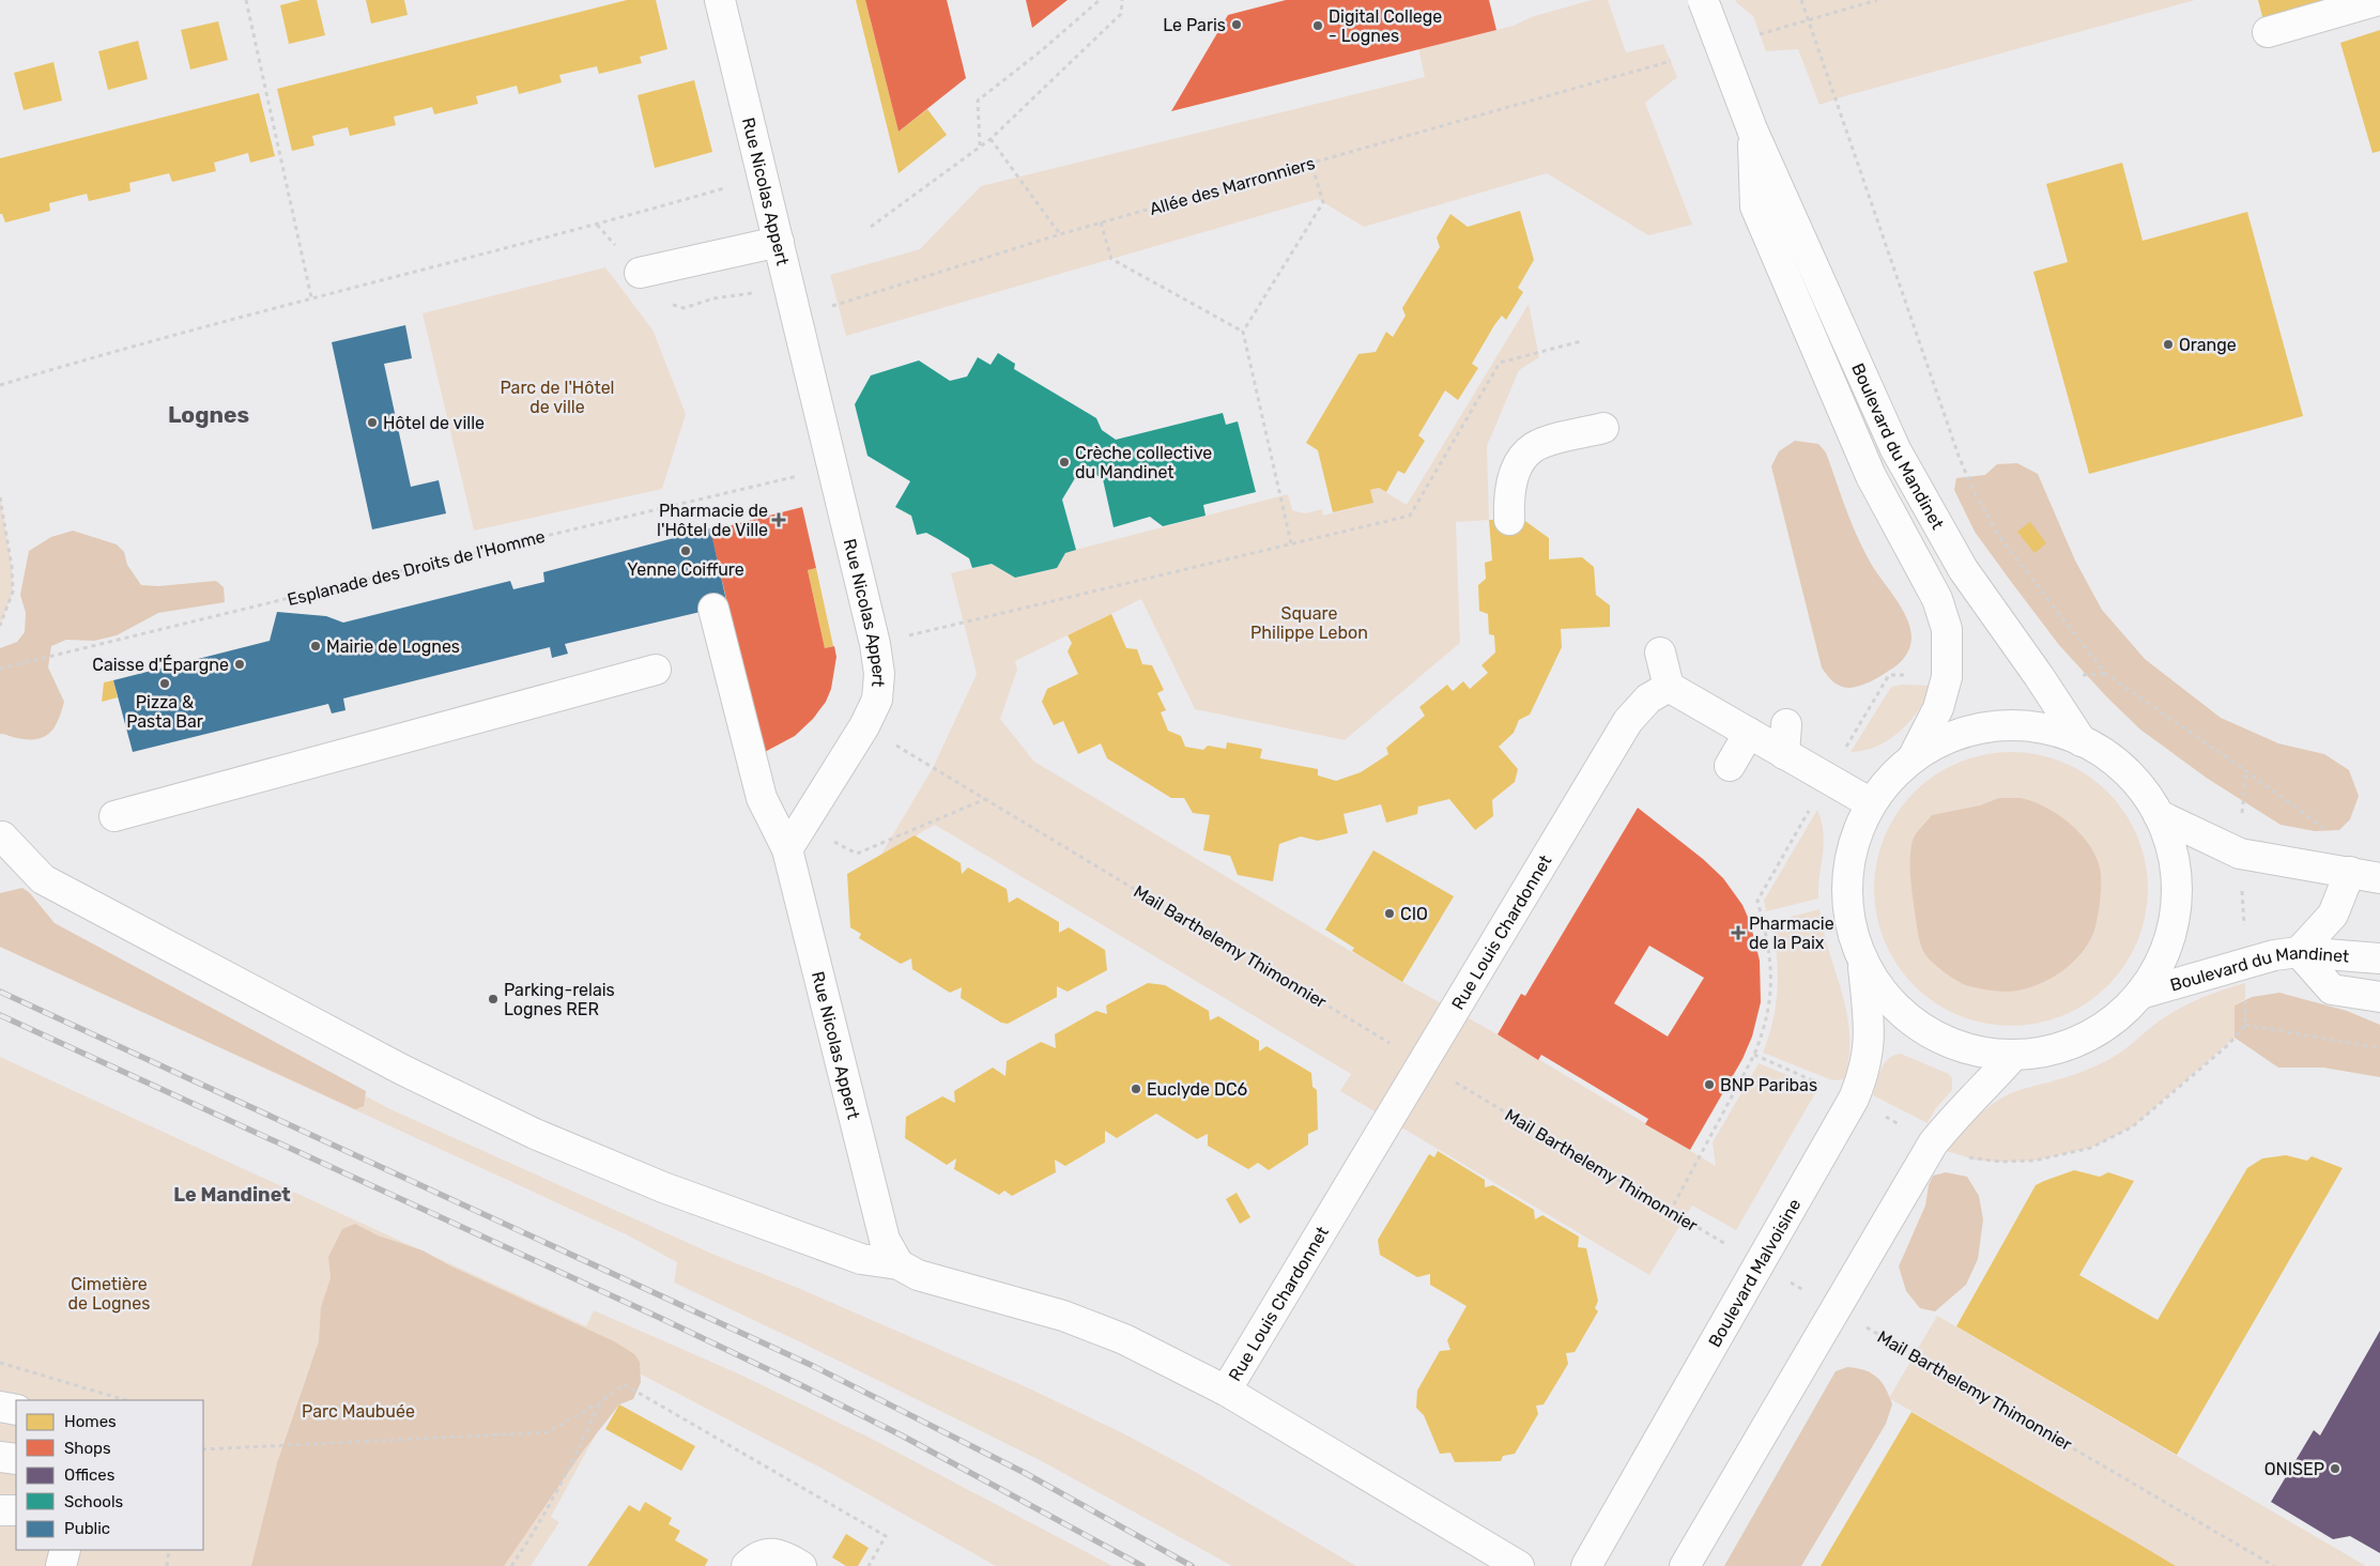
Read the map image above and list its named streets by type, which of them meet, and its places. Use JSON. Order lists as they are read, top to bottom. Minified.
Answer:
{"streets":{"street":["Rue Nicolas Appert","Boulevard du Mandinet","Rue Louis Chardonnet","Boulevard Malvoisine"],"path":["Allée des Marronniers","Esplanade des Droits de l'Homme","Mail Barthelemy Thimonnier"]},"crossings":[["Allée des Marronniers","Rue Nicolas Appert"],["Rue Nicolas Appert","Esplanade des Droits de l'Homme"],["Rue Louis Chardonnet","Mail Barthelemy Thimonnier"],["Mail Barthelemy Thimonnier","Boulevard Malvoisine"]],"districts":["Lognes","Le Mandinet"],"parks":["Parc de l'Hôtel de ville","Square Philippe Lebon","Cimetière de Lognes","Parc Maubuée"],"places":{"other":["Le Paris","Digital College - Lognes","Orange","Hôtel de ville","Crèche collective du Mandinet","Yenne Coiffure","Mairie de Lognes","Caisse d'Épargne","Pizza & Pasta Bar","CIO","Parking-relais Lognes RER","BNP Paribas","Euclyde DC6","ONISEP"],"health":["Pharmacie de l'Hôtel de Ville","Pharmacie de la Paix"]},"legend":["Homes","Shops","Offices","Schools","Public"]}
